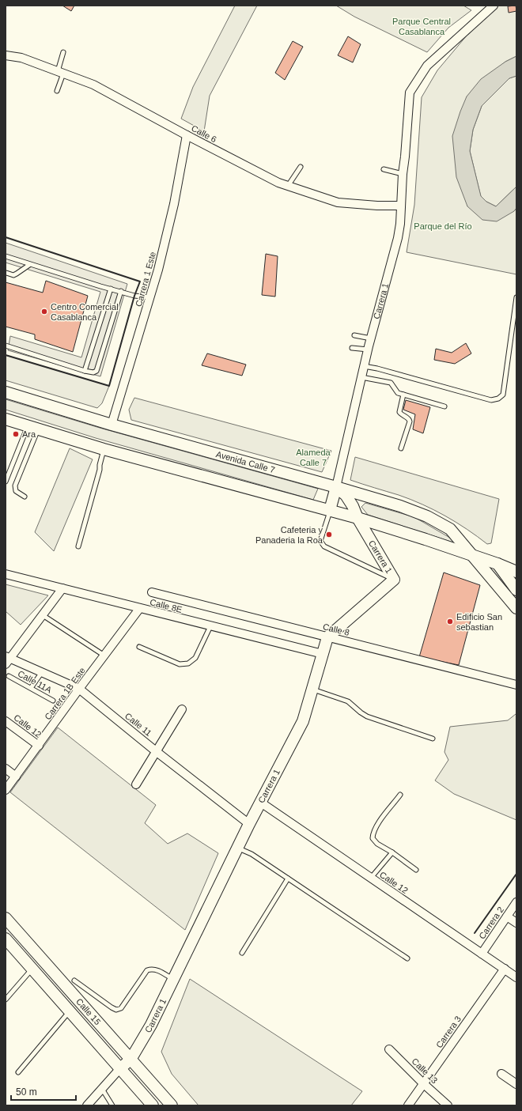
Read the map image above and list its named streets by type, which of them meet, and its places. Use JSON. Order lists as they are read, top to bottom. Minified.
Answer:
{"streets":{"street":["Calle 6","Carrera 1 Este","Carrera 1","Avenida Calle 7","Calle 8E","Calle 8","Carrera 1B Este","Calle 11","Calle 12","Carrera 2","Calle 15","Carrera 3","Calle 13"],"lane":["Calle 11A"]},"crossings":[["Calle 6","Carrera 1 Este"],["Calle 6","Carrera 1"],["Carrera 1 Este","Avenida Calle 7"],["Carrera 1","Avenida Calle 7"],["Carrera 1","Calle 8E"],["Carrera 1","Calle 8"],["Carrera 1","Calle 11"],["Carrera 1","Calle 12"],["Carrera 1","Calle 15"],["Calle 8E","Carrera 1B Este"],["Carrera 1B Este","Calle 11"],["Carrera 1B Este","Calle 12"],["Calle 12","Carrera 2"],["Calle 12","Carrera 3"],["Carrera 3","Calle 13"]],"parks":["Parque Central Casablanca","Parque del Río","Alameda Calle 7"],"places":["Centro Comercial Casablanca","Ara","Cafeteria y Panaderia la Roa","Edificio San sebastian"],"scale_bar":"50 m"}
